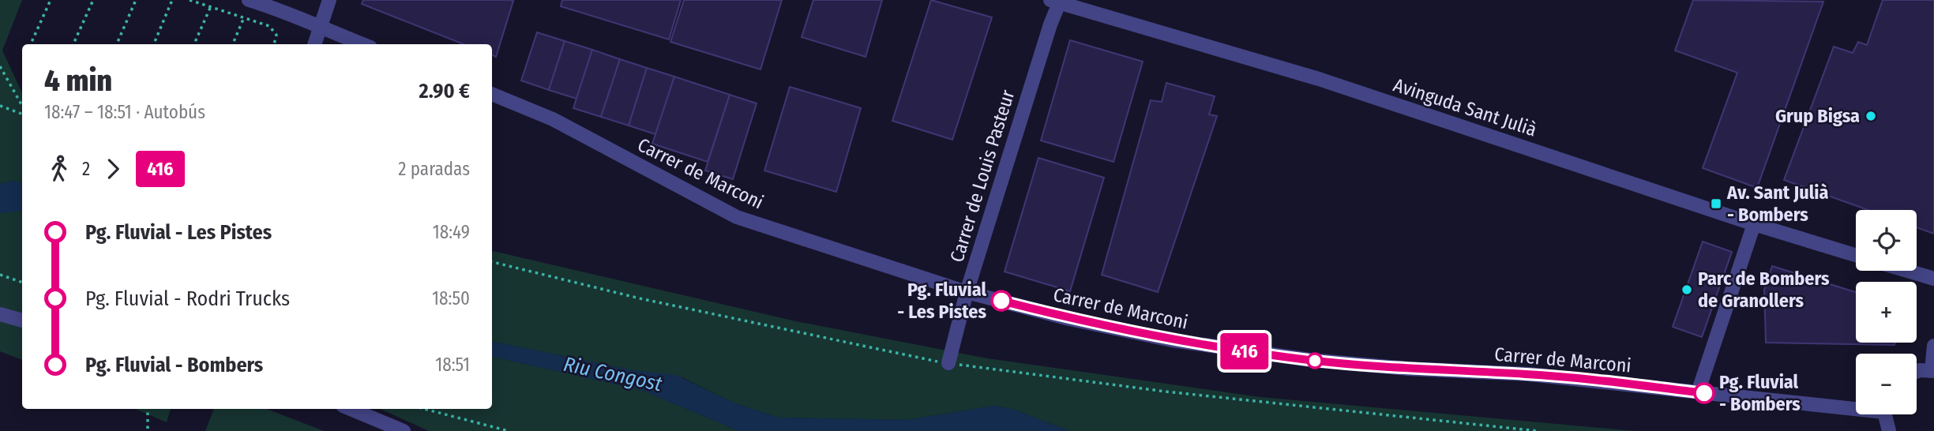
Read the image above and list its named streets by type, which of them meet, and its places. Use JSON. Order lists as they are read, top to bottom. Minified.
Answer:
{"streets":{"street":["Avinguda Sant Julià","Carrer de Marconi","Carrer de Louis Pasteur"]},"crossings":[["Avinguda Sant Julià","Carrer de Louis Pasteur"],["Carrer de Marconi","Carrer de Louis Pasteur"]],"water":["Riu Congost"],"places":{"other":["Grup Bigsa","Parc de Bombers de Granollers","Pg. Fluvial - Les Pistes","Pg. Fluvial - Bombers"],"transit":["Av. Sant Julià - Bombers"]},"lines":["bus line 416"],"page":{"on_map":"416","heading":["4 min","18:47 – 18:51 · Autobús","2.90 €"],"legs":["2","416","2 paradas"],"list":[{"name":"Pg. Fluvial - Les Pistes","value":"18:49"},{"name":"Pg. Fluvial - Rodri Trucks","value":"18:50"},{"name":"Pg. Fluvial - Bombers","value":"18:51"}],"map_buttons":["+","−"]}}
